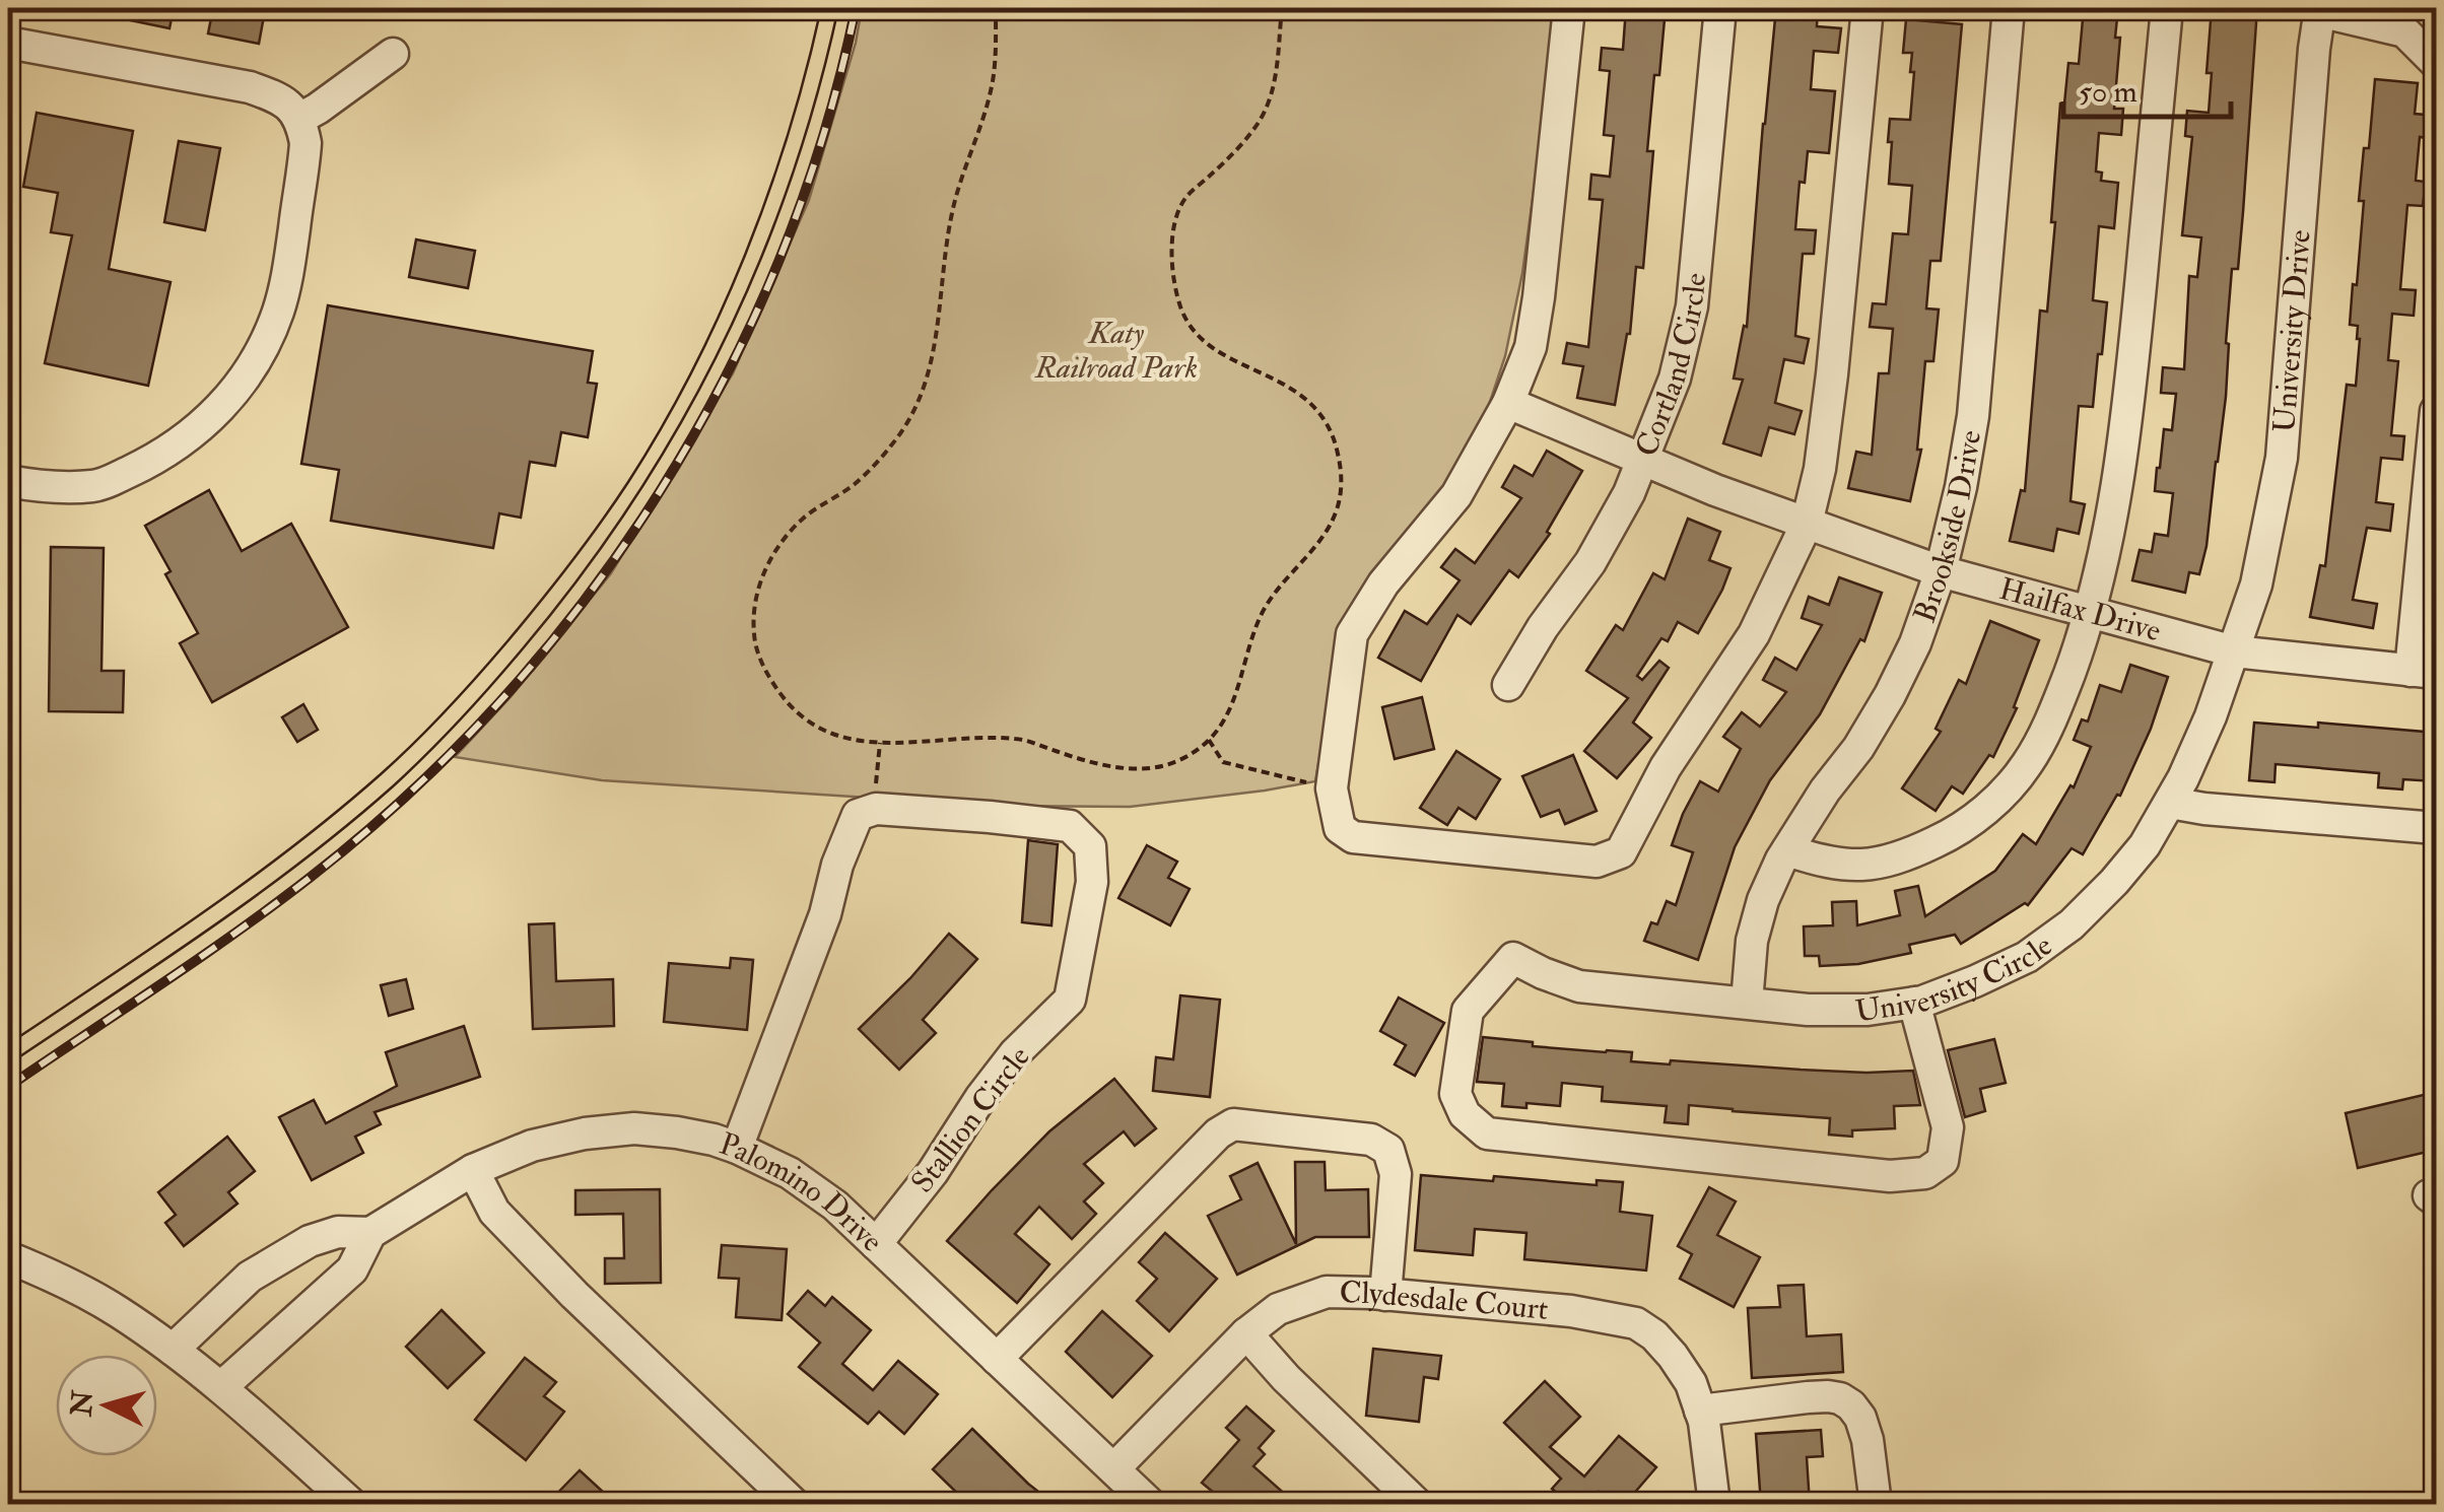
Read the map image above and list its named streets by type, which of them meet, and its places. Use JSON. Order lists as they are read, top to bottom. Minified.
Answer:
{"streets":{"street":["University Drive","Cortland Circle","Brookside Drive","Hailfax Drive","University Circle","Stallion Circle","Palomino Drive","Clydesdale Court"]},"crossings":[["University Drive","Hailfax Drive"],["University Drive","University Circle"],["Cortland Circle","Hailfax Drive"],["Brookside Drive","Hailfax Drive"],["Brookside Drive","University Circle"],["Hailfax Drive","University Circle"],["Stallion Circle","Palomino Drive"],["Palomino Drive","Clydesdale Court"]],"parks":["Katy Railroad Park"],"scale_bar":"50 m","north":"left"}
